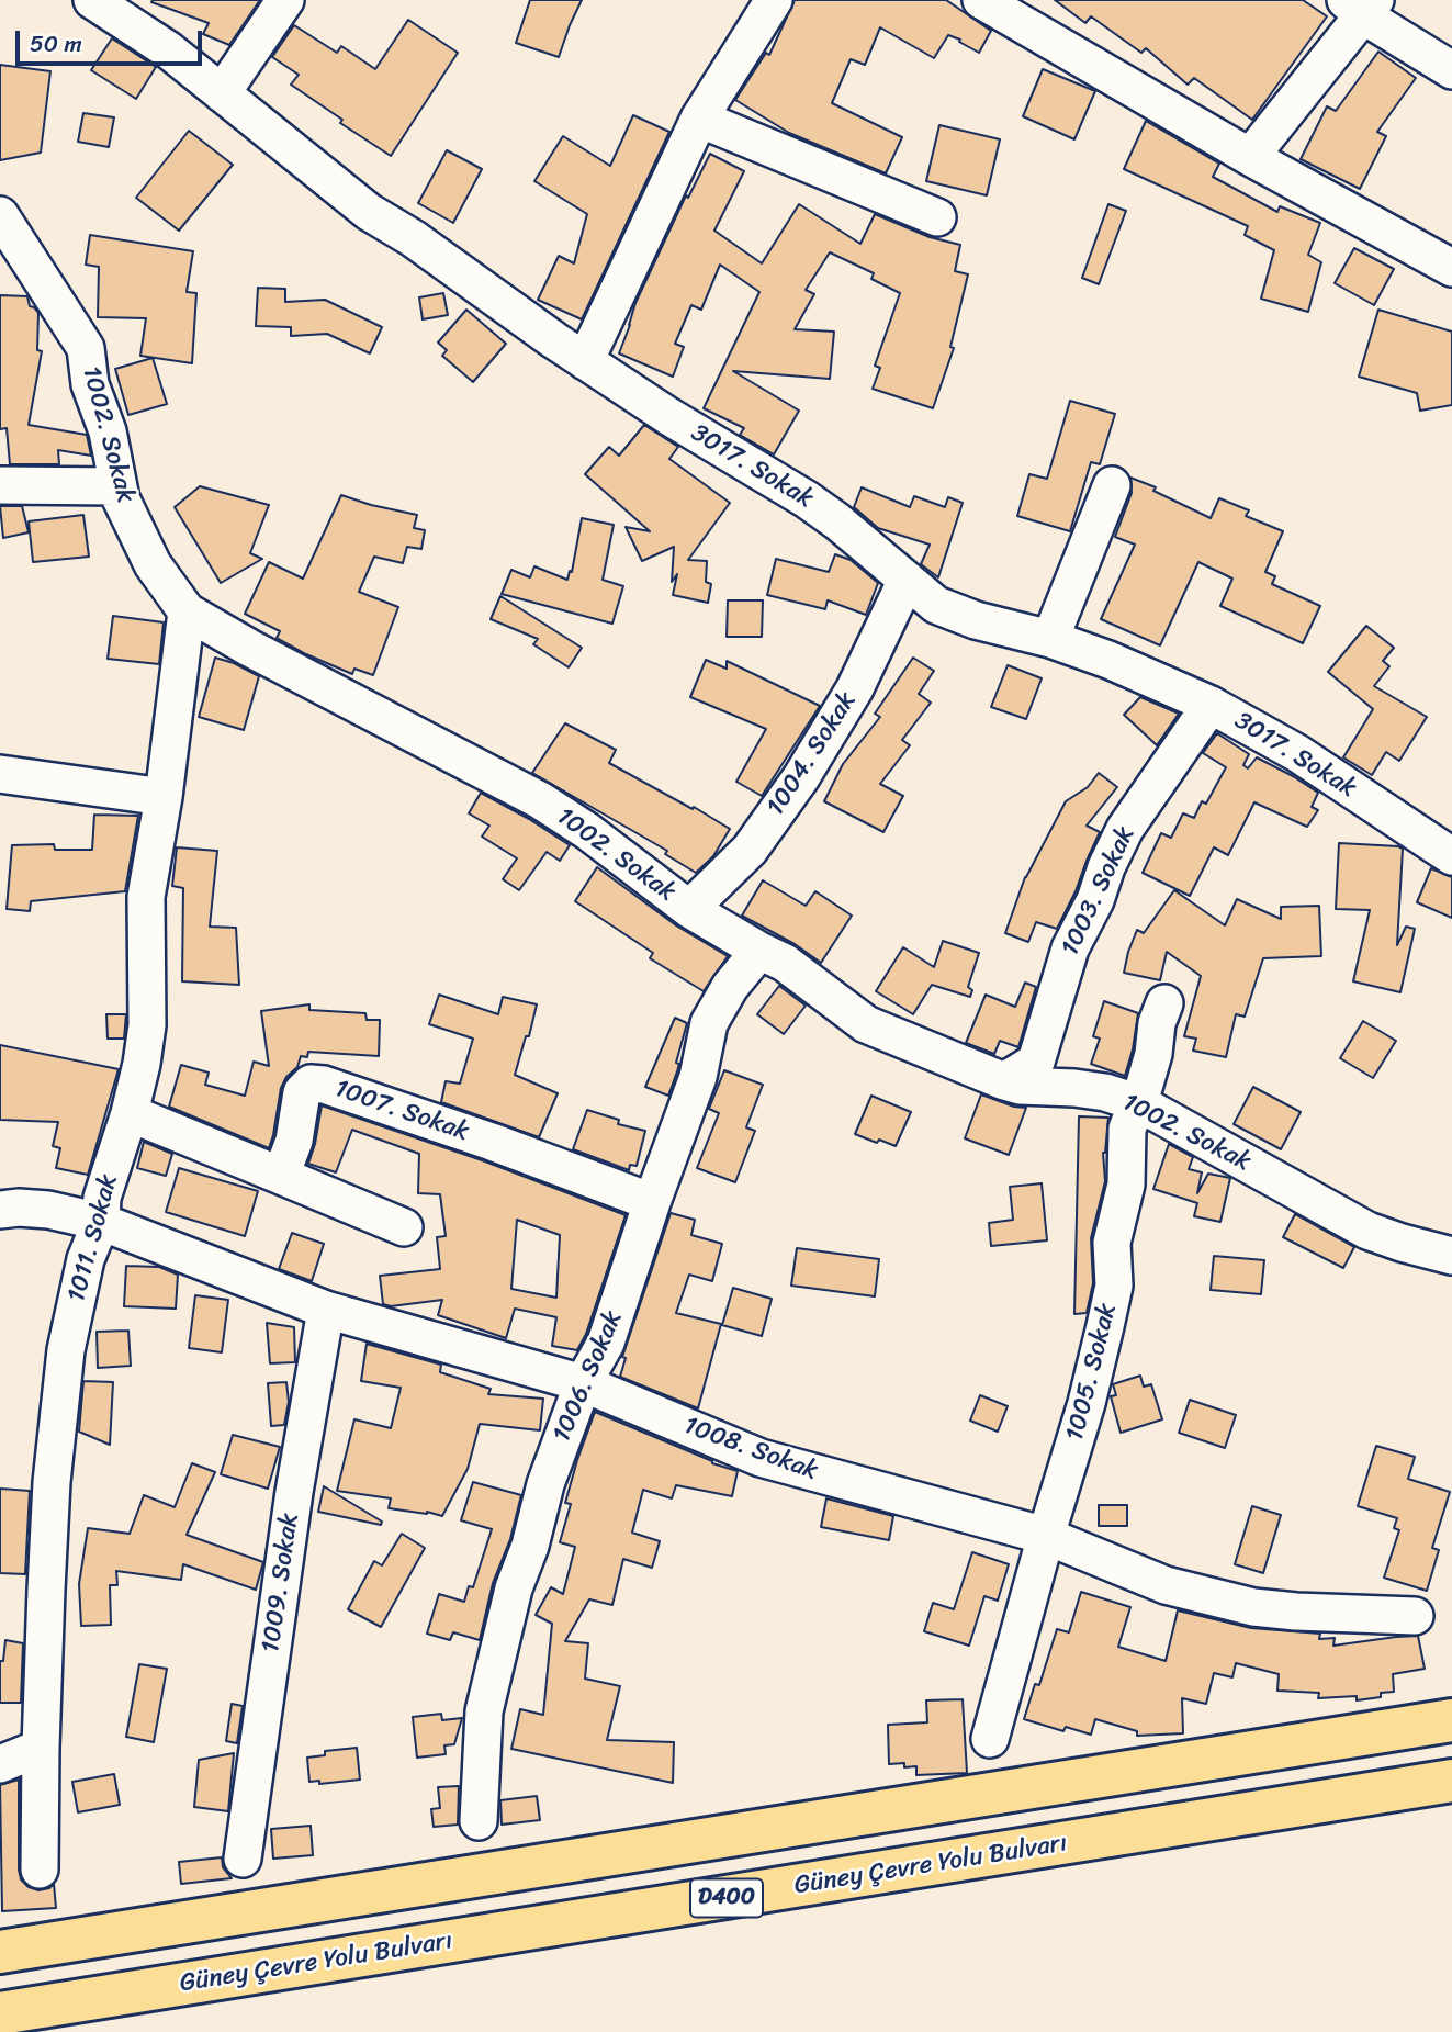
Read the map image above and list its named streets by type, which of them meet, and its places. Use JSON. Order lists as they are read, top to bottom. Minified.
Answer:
{"streets":{"highway":["Güney Çevre Yolu Bulvarı","D400"],"street":["1002. Sokak","3017. Sokak","1004. Sokak","1003. Sokak","1007. Sokak","1011. Sokak","1005. Sokak","1006. Sokak","1008. Sokak","1009. Sokak"]},"crossings":[["1002. Sokak","1004. Sokak"],["1002. Sokak","1003. Sokak"],["1002. Sokak","1011. Sokak"],["1002. Sokak","1005. Sokak"],["1002. Sokak","1006. Sokak"],["3017. Sokak","1004. Sokak"],["3017. Sokak","1003. Sokak"],["1007. Sokak","1006. Sokak"],["1011. Sokak","1008. Sokak"],["1005. Sokak","1008. Sokak"],["1006. Sokak","1008. Sokak"],["1008. Sokak","1009. Sokak"]],"scale_bar":"50 m"}
